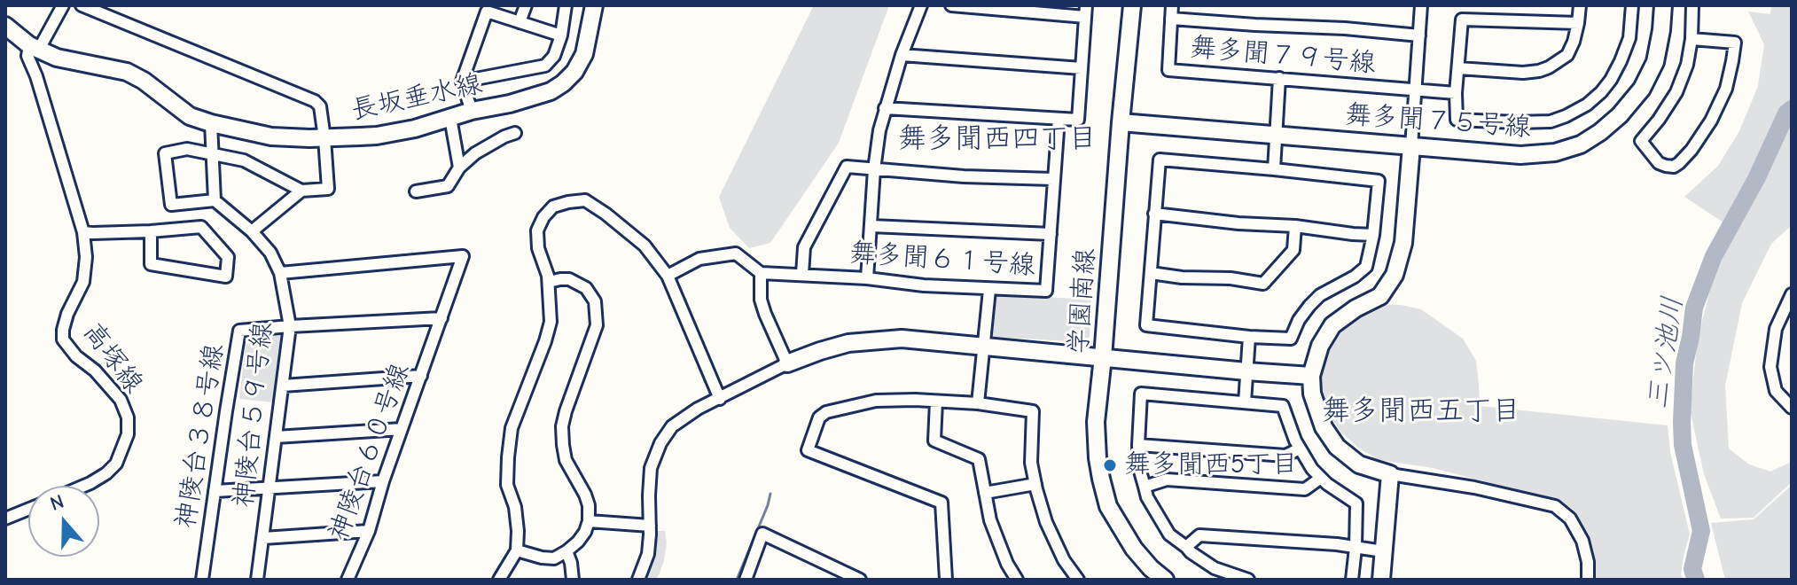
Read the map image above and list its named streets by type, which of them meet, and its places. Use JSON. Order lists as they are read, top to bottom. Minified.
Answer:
{"streets":{"street":["舞多聞７９号線","長坂垂水線","舞多聞７５号線","舞多聞６１号線","学園南線","高塚線","神陵台５９号線","神陵台３８号線","神陵台６０号線"]},"crossings":[["長坂垂水線","高塚線"],["舞多聞７５号線","学園南線"],["神陵台５９号線","神陵台３８号線"],["神陵台３８号線","神陵台６０号線"]],"districts":["舞多聞西四丁目","舞多聞西五丁目"],"water":["三ツ池川"],"places":["舞多聞西5丁目"],"north":"top"}
